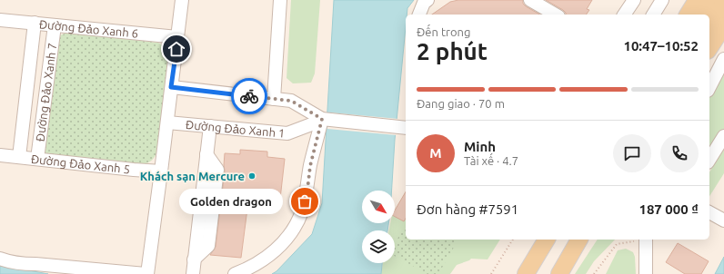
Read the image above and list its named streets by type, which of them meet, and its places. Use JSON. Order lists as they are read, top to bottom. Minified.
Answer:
{"streets":{"street":["Đường Đảo Xanh 6","Đường Đảo Xanh 7","Đường Đảo Xanh 1","Đường Đảo Xanh 5"]},"crossings":[["Đường Đảo Xanh 6","Đường Đảo Xanh 7"],["Đường Đảo Xanh 7","Đường Đảo Xanh 5"]],"places":["Khách sạn Mercure","Golden dragon"],"north":"bottom right","page":{"heading":["2 phút","Đến trong","10:47–10:52"],"panel":["Minh","Tài xế · 4.7","Đơn hàng #7591","187 000 ₫"],"bar":"Đang giao · 70 m","round":"M","bubble":"Golden dragon"}}
